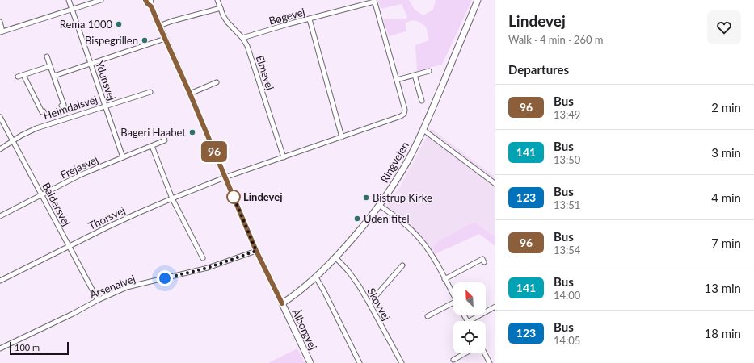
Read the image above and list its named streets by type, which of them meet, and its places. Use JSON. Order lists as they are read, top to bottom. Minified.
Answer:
{"streets":{"main road":["Ringvejen","Ålborgvej"],"street":["Bøgevej","Elmevej","Ydunsvej","Heimdalsvej","Frejasvej","Baldersvej","Thorsvej","Arsenalvej","Skovvej"]},"crossings":[["Bøgevej","Elmevej"],["Ydunsvej","Heimdalsvej"],["Ydunsvej","Frejasvej"],["Heimdalsvej","Baldersvej"],["Ringvejen","Skovvej"],["Ringvejen","Ålborgvej"],["Frejasvej","Baldersvej"],["Baldersvej","Thorsvej"],["Baldersvej","Arsenalvej"]],"places":["Rema 1000","Bispegrillen","Bageri Haabet","Lindevej","Bistrup Kirke","Uden titel"],"lines":["bus line 96"],"scale_bar":"100 m","north":"top left","page":{"on_map":"96","heading":[["Lindevej","Walk · 4 min · 260 m"],"Departures"],"list":[{"mark":"96","name":"Bus","note":"13:49","value":"2 min"},{"mark":"141","name":"Bus","note":"13:50","value":"3 min"},{"mark":"123","name":"Bus","note":"13:51","value":"4 min"},{"mark":"96","name":"Bus","note":"13:54","value":"7 min"},{"mark":"141","name":"Bus","note":"14:00","value":"13 min"},{"mark":"123","name":"Bus","note":"14:05","value":"18 min"}],"scale":"100 m"}}
